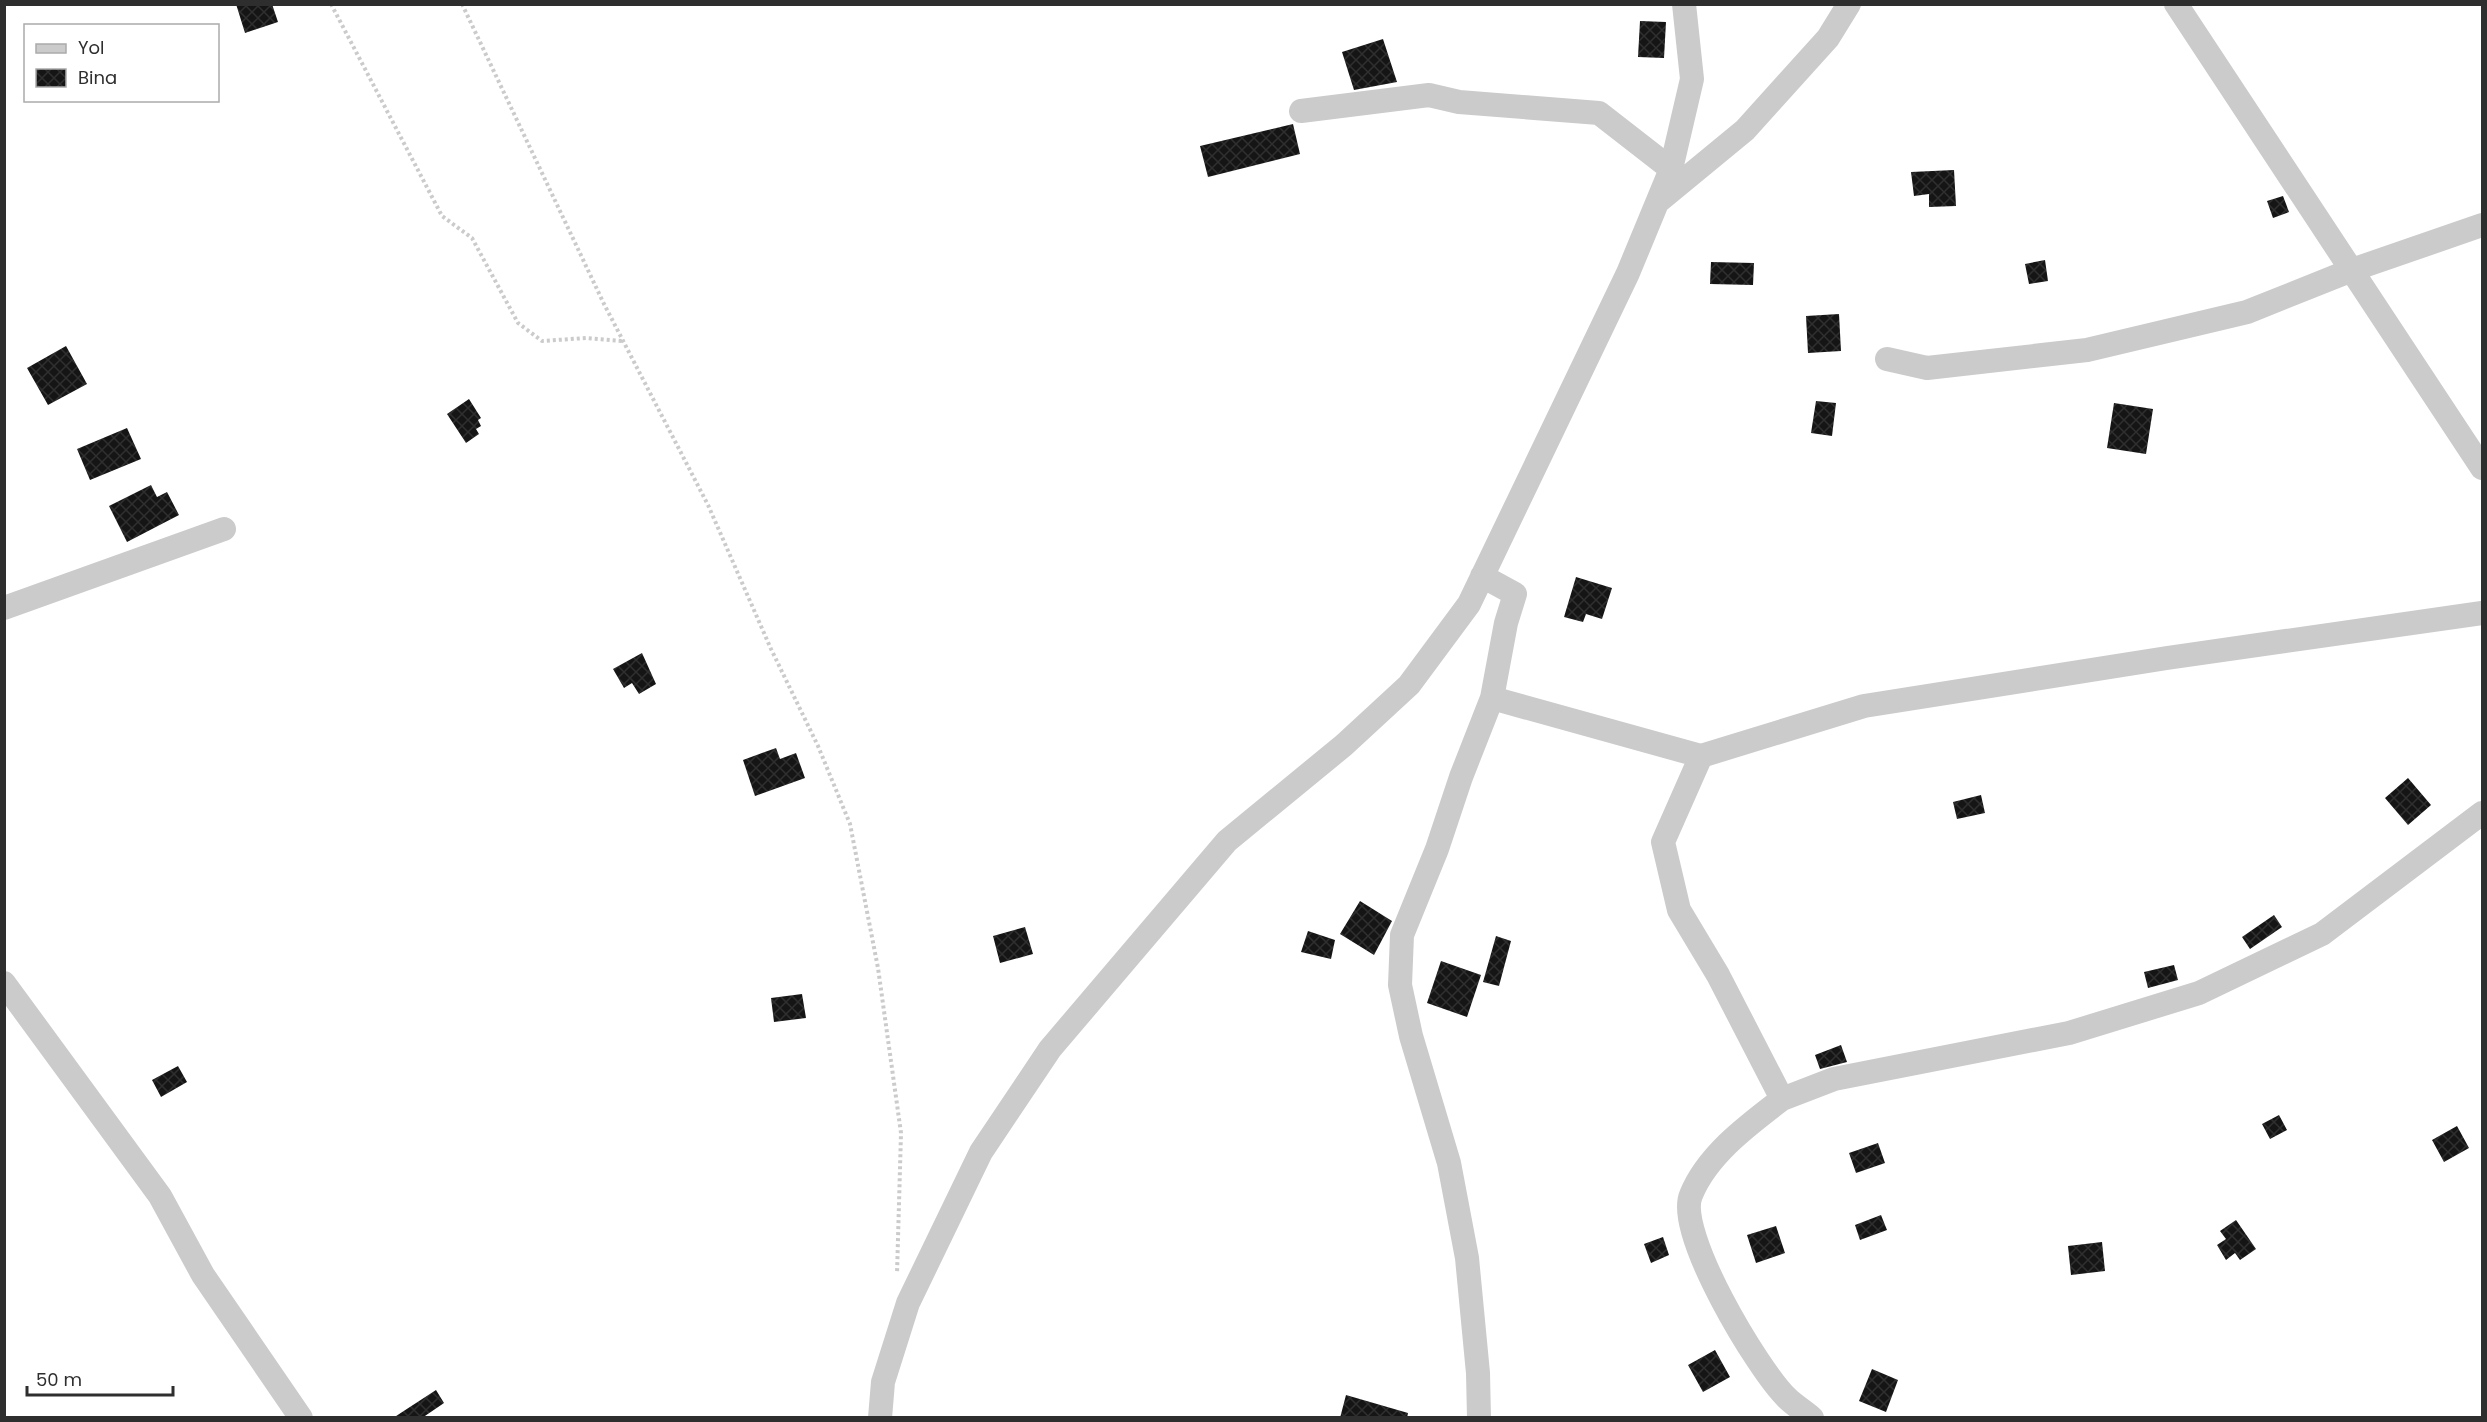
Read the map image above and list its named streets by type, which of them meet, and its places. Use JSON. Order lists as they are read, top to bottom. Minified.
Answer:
{"legend":["Yol","Bina"],"scale_bar":"50 m"}
